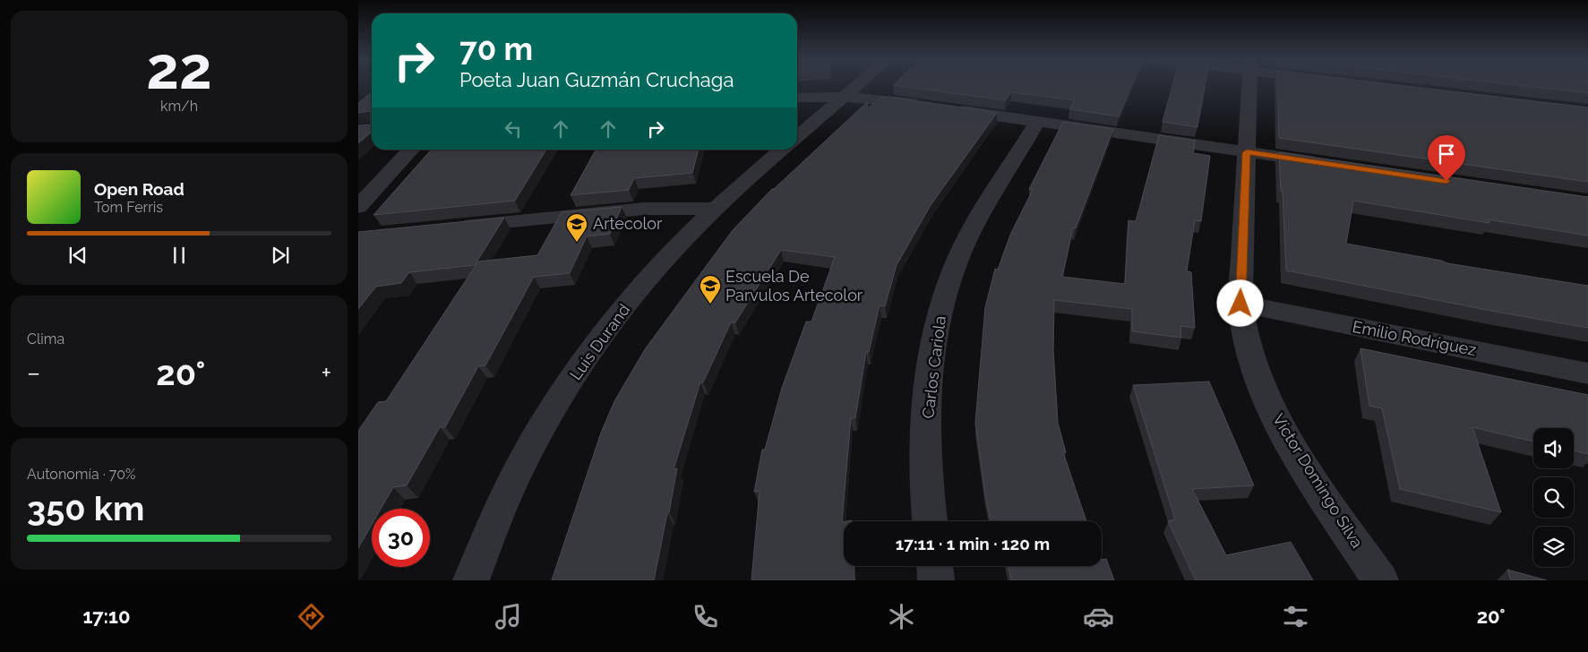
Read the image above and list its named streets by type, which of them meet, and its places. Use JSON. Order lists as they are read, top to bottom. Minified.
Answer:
{"streets":{"street":["Emilio Rodríguez","Luis Durand","Carlos Cariola","Víctor Domingo Silva"]},"crossings":[["Emilio Rodríguez","Víctor Domingo Silva"]],"places":{"school or university":["Artecolor","Escuela De Parvulos Artecolor"]},"page":{"tile":[["22","km/h"],"Clima",["Autonomía · 70%","350 km"]],"turn":["70 m","Poeta Juan Guzmán Cruchaga"],"song":["Open Road","Tom Ferris"],"heat":["−","20°","+"],"limit":"30","trip":"17:11 · 1 min · 120 m","tabs":["17:10","20°"]}}
